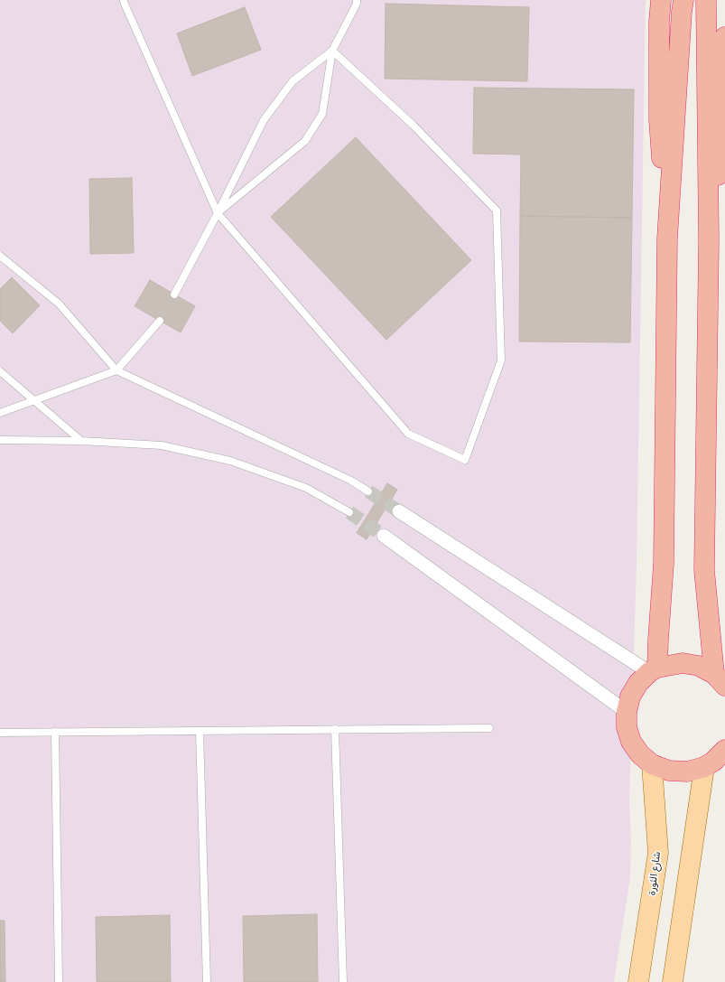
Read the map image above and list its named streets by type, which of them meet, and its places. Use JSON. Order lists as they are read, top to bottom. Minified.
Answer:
{"streets":{"main road":["شارع الثورة"]}}
